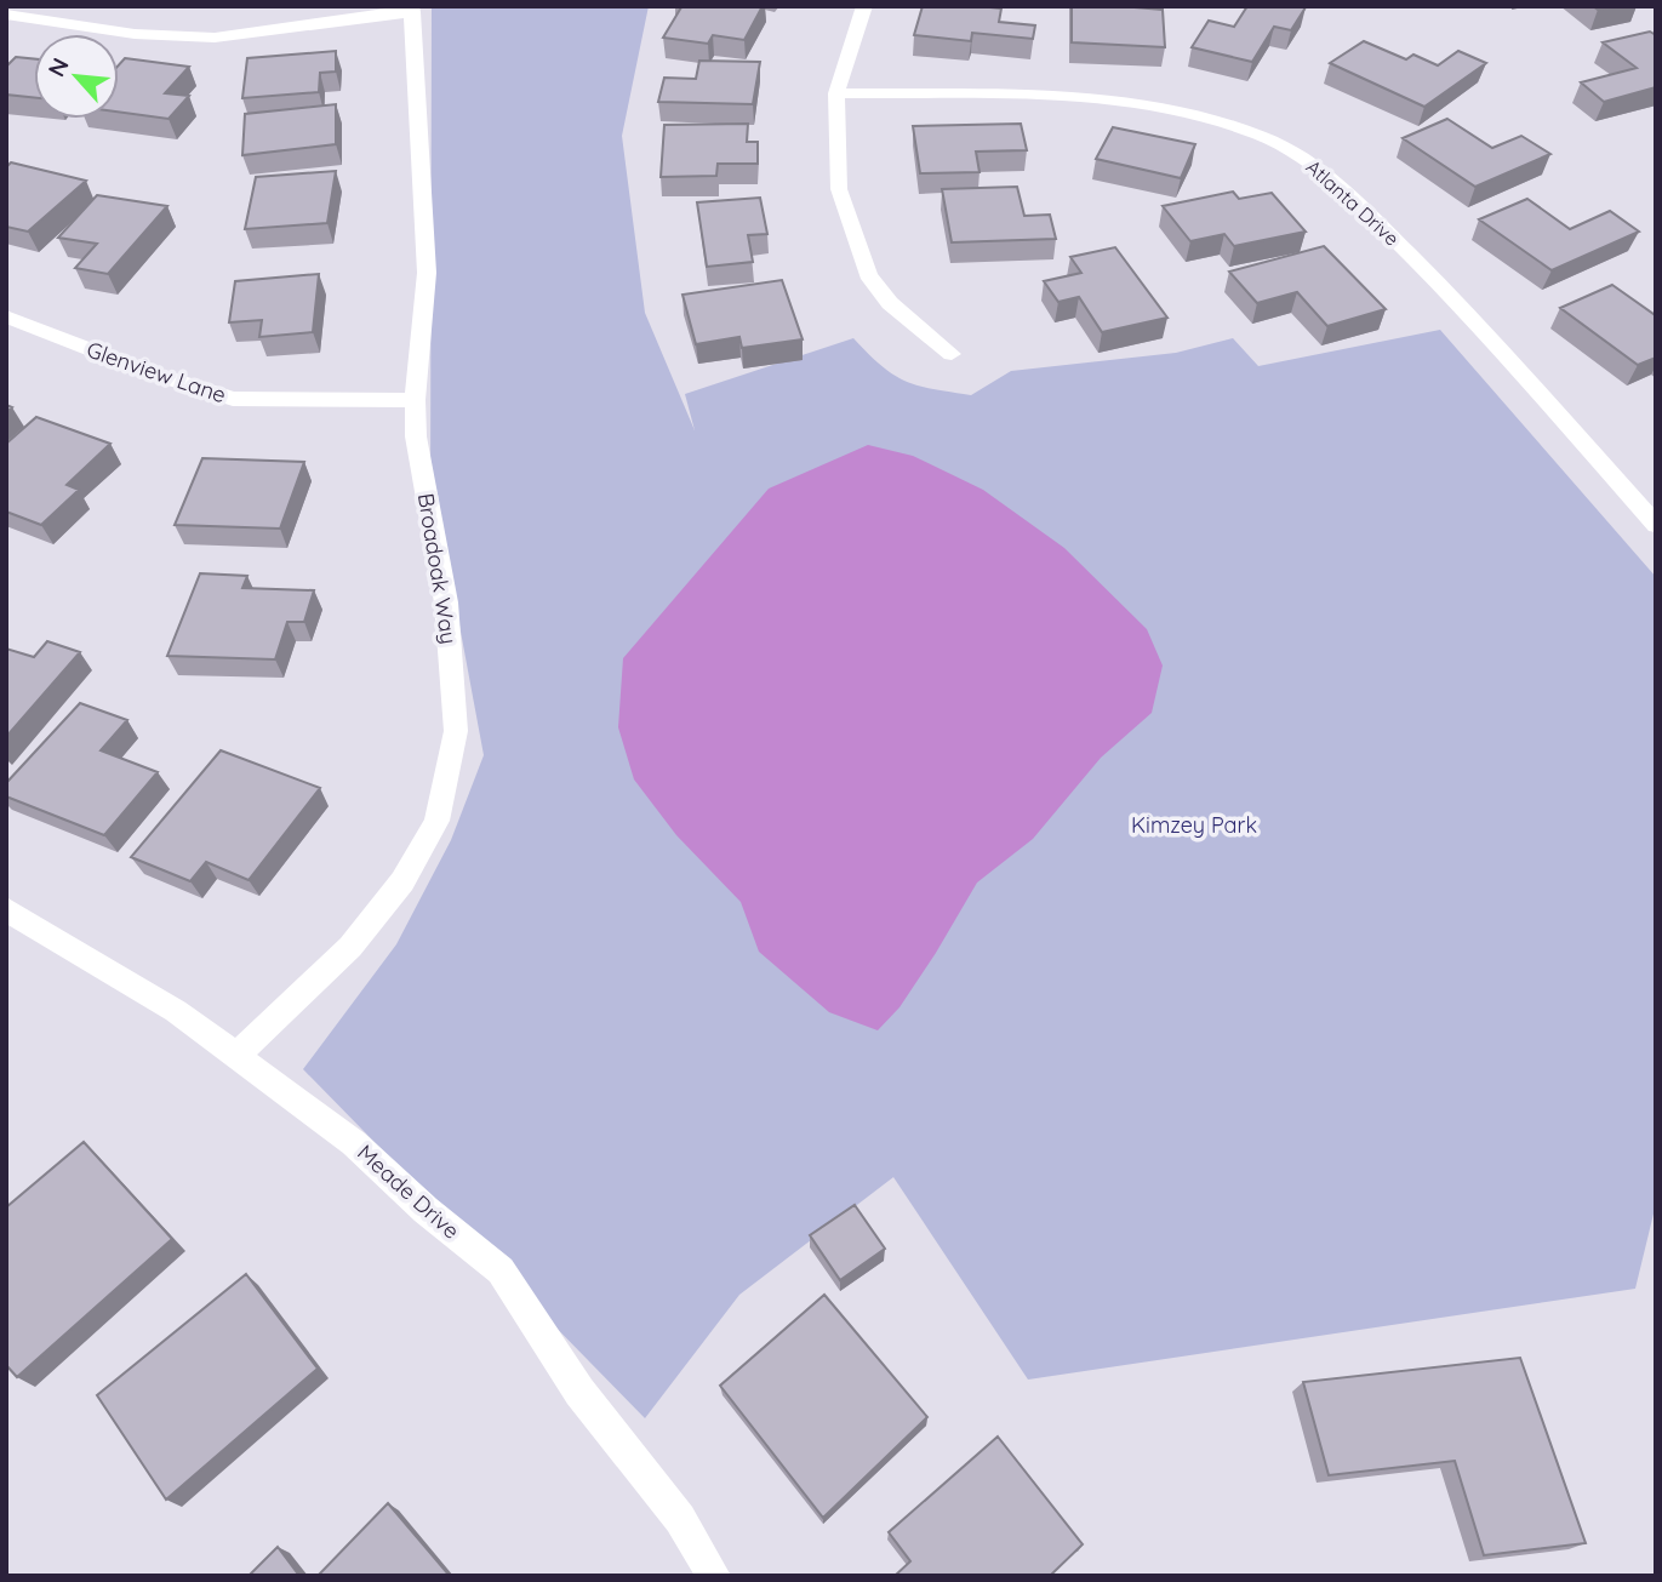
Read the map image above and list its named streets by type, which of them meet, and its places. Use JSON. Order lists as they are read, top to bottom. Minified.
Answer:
{"streets":{"street":["Atlanta Drive","Glenview Lane","Broadoak Way","Meade Drive"]},"crossings":[["Glenview Lane","Broadoak Way"],["Broadoak Way","Meade Drive"]],"parks":["Kimzey Park"],"north":"top left"}
